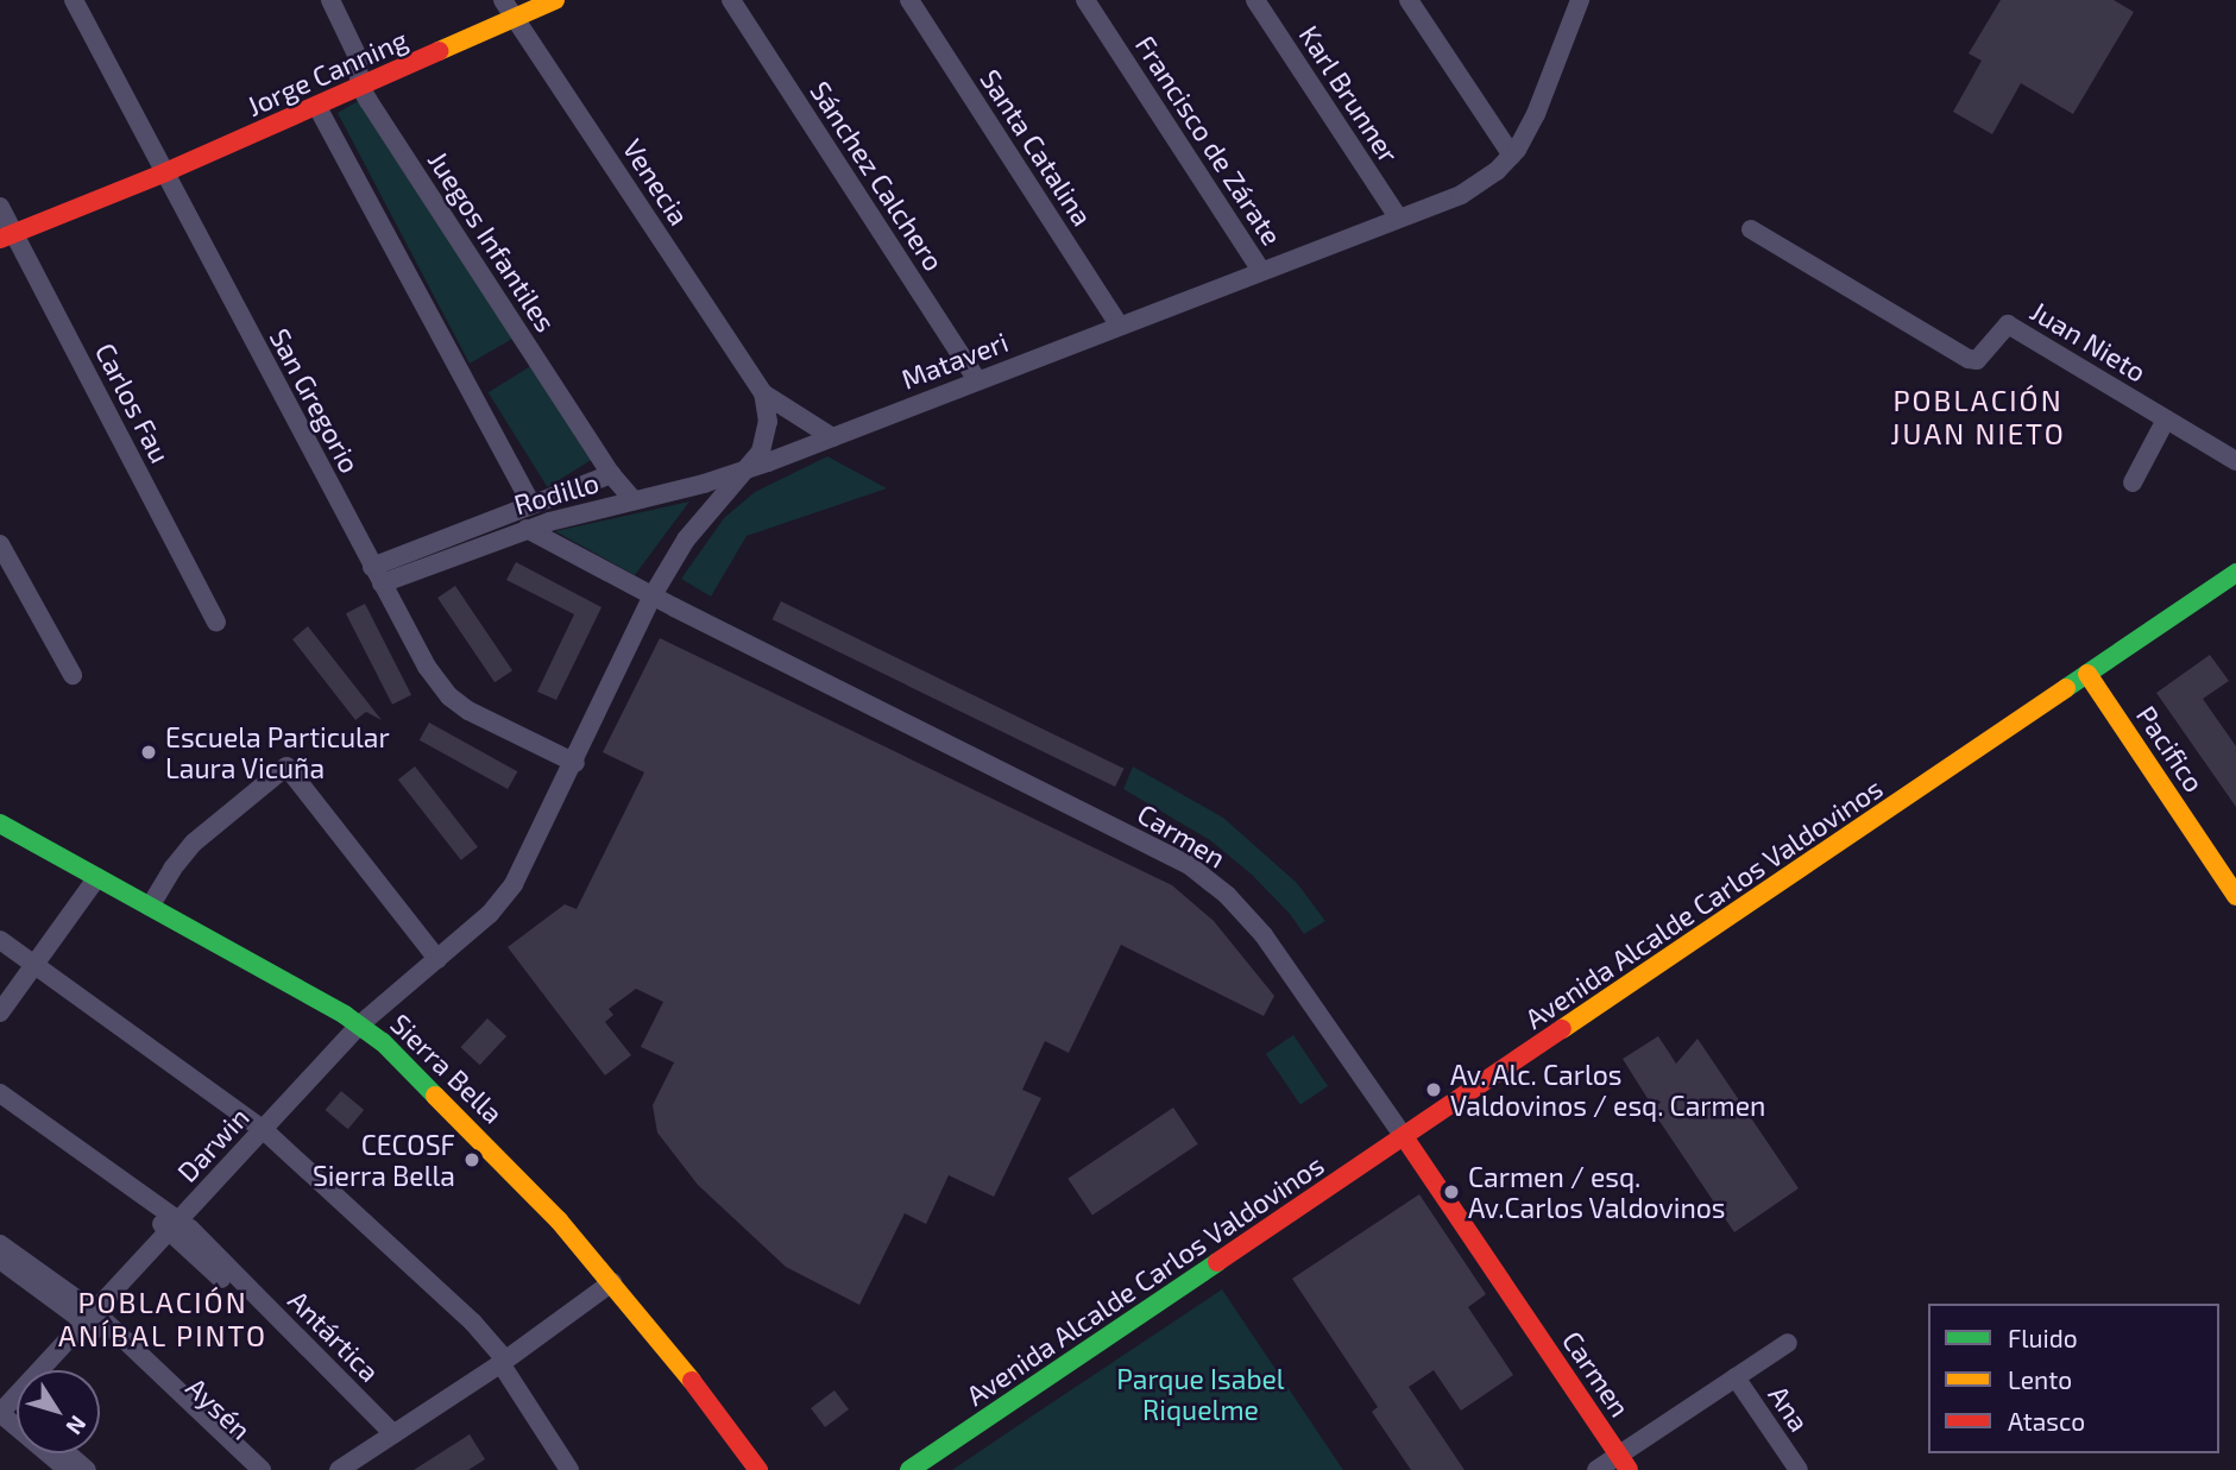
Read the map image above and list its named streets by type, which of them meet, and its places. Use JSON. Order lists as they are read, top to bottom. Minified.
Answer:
{"streets":{"street":["Jorge Canning","Karl Brunner","Francisco de Zárate","Santa Catalina","Sánchez Calchero","Venecia","Juegos Infantiles","Juan Nieto","Mataveri","San Gregorio","Carlos Fau","Rodillo","Pacifico","Carmen","Avenida Alcalde Carlos Valdovinos","Sierra Bella","Darwin","Antártica","Aysén","Ana"]},"crossings":[["Jorge Canning","Venecia"],["Jorge Canning","Juegos Infantiles"],["Jorge Canning","San Gregorio"],["Jorge Canning","Carlos Fau"],["Karl Brunner","Mataveri"],["Francisco de Zárate","Mataveri"],["Santa Catalina","Mataveri"],["Sánchez Calchero","Mataveri"],["Venecia","Mataveri"],["Juegos Infantiles","Rodillo"],["Mataveri","San Gregorio"],["Mataveri","Rodillo"],["Mataveri","Carmen"],["Mataveri","Darwin"],["San Gregorio","Rodillo"],["Rodillo","Carmen"],["Pacifico","Avenida Alcalde Carlos Valdovinos"],["Carmen","Avenida Alcalde Carlos Valdovinos"],["Sierra Bella","Darwin"],["Darwin","Antártica"],["Darwin","Aysén"]],"districts":["POBLACIÓN JUAN NIETO","POBLACIÓN ANÍBAL PINTO"],"parks":["Parque Isabel Riquelme"],"places":["Escuela Particular Laura Vicuña","Av. Alc. Carlos Valdovinos / esq. Carmen","CECOSF Sierra Bella","Carmen / esq. Av.Carlos Valdovinos"],"legend":["Fluido","Lento","Atasco"],"north":"bottom right"}
